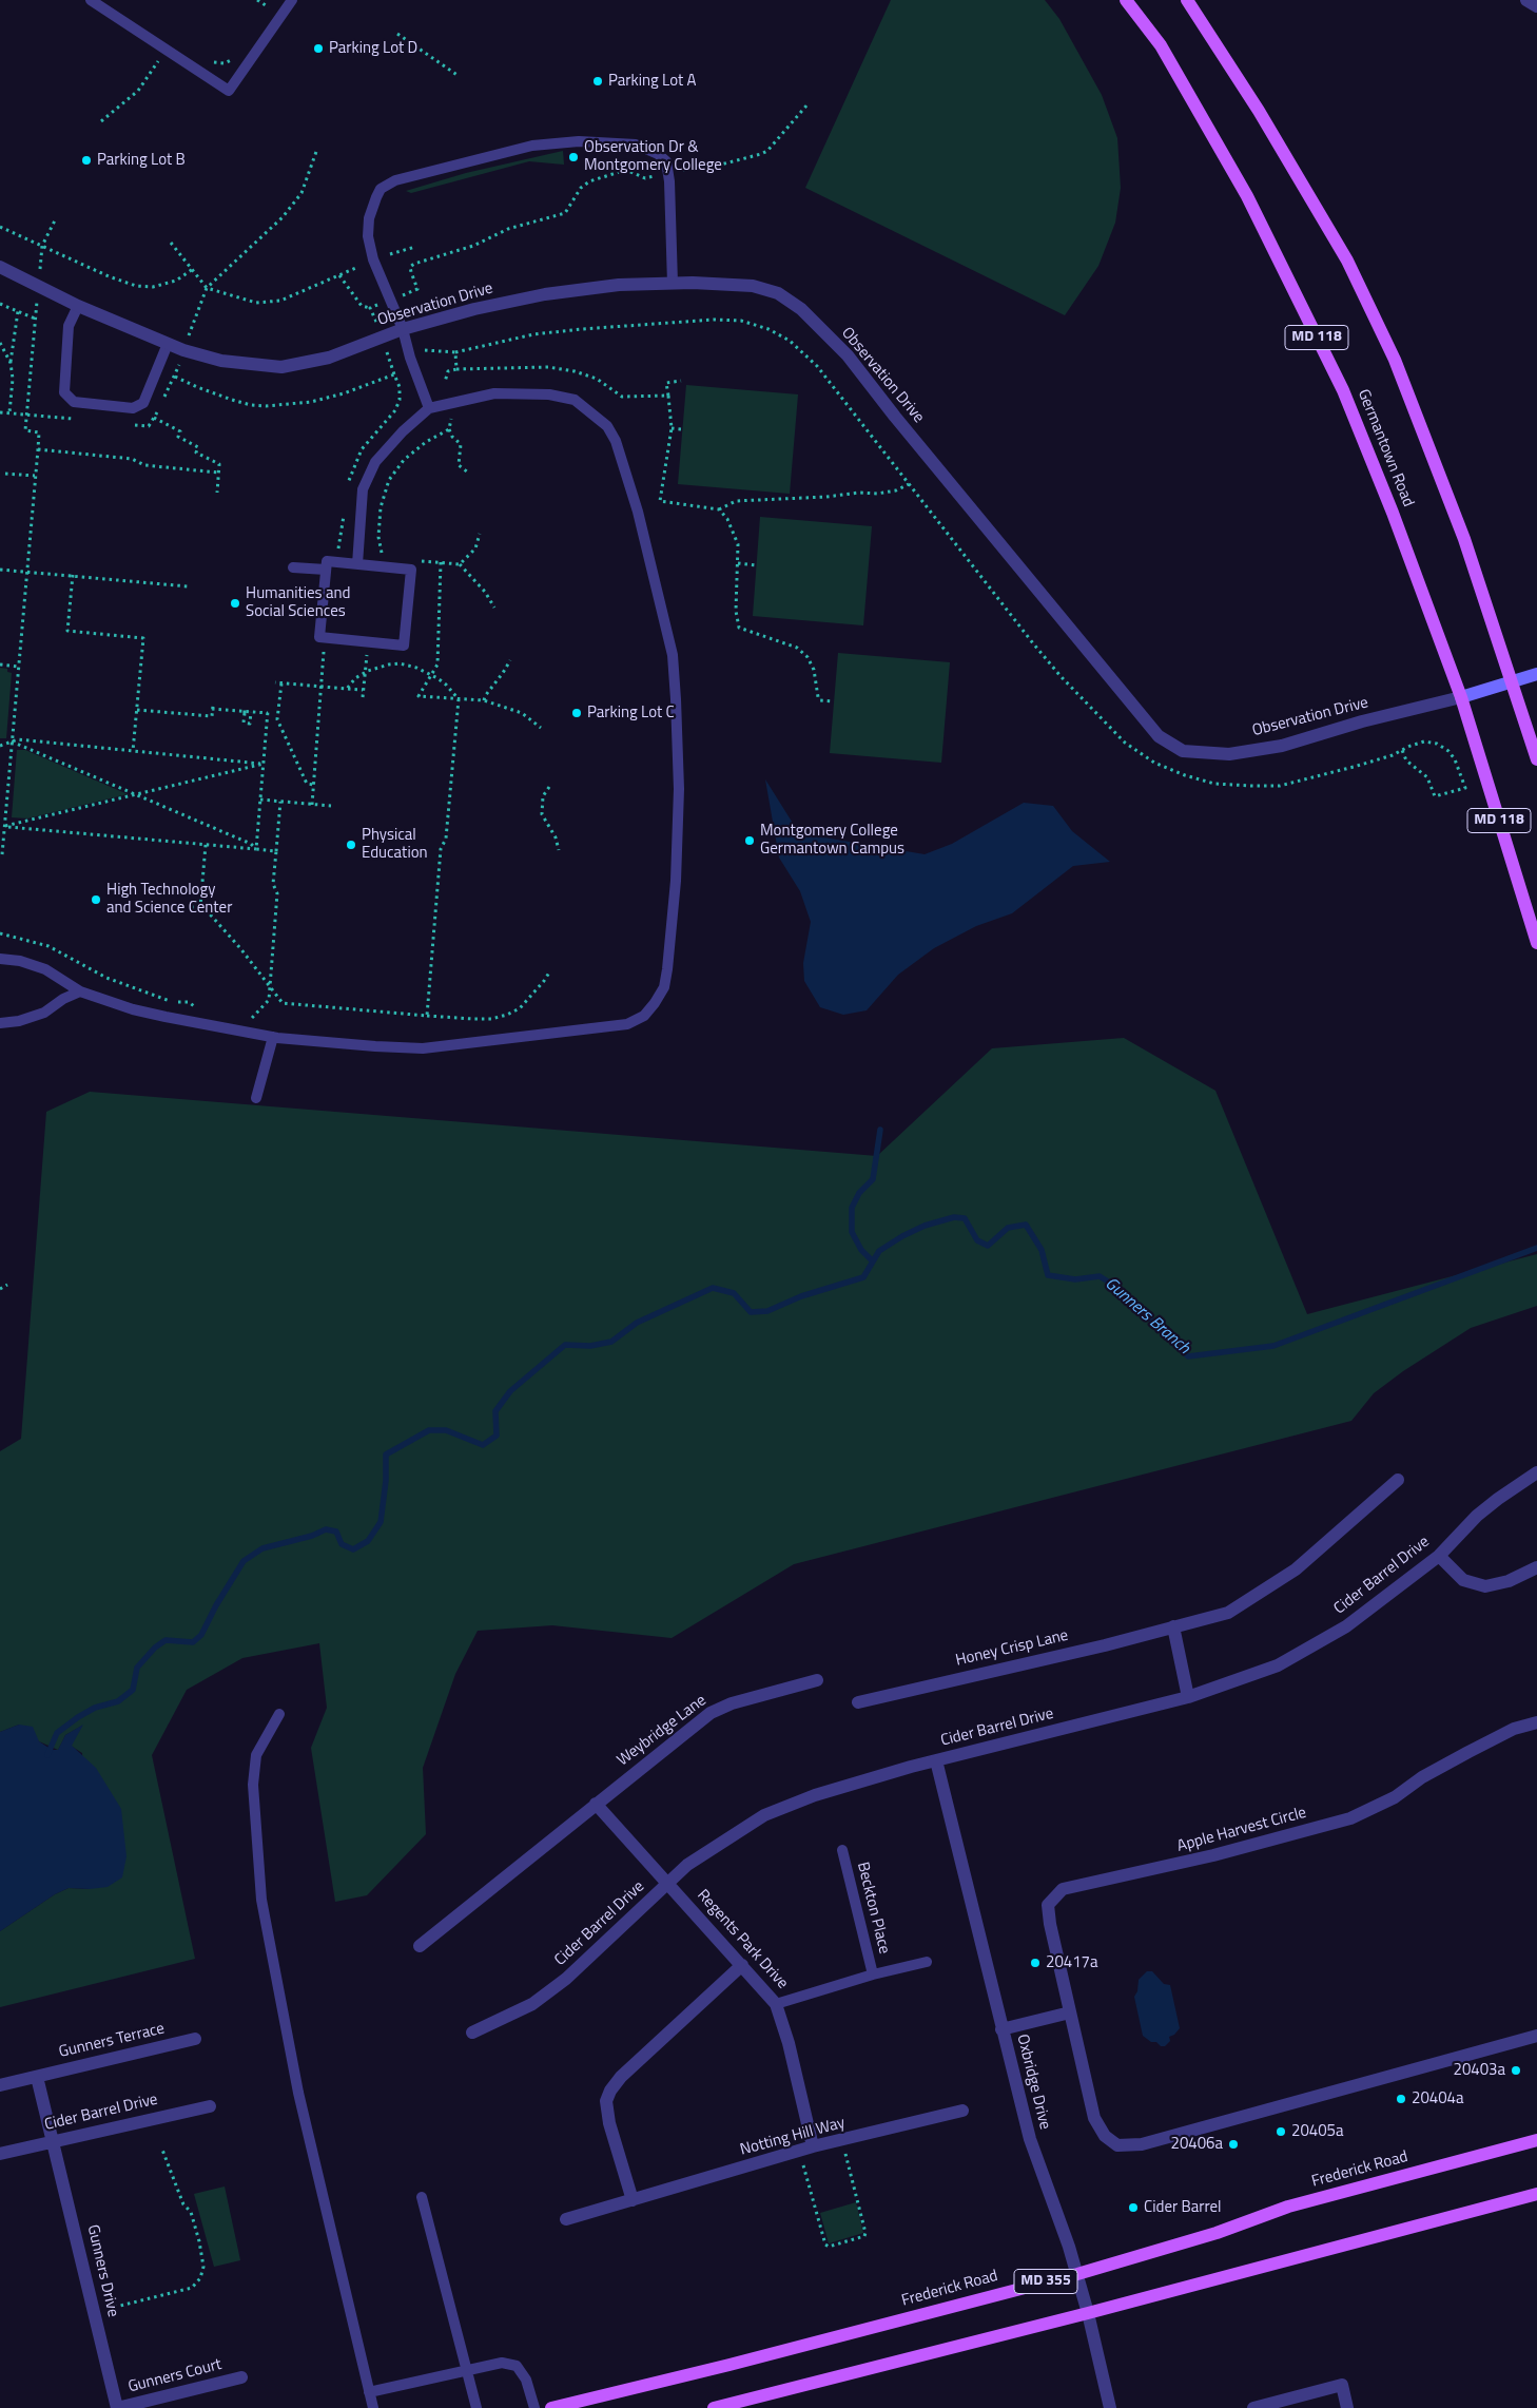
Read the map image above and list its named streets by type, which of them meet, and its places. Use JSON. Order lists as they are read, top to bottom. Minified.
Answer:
{"streets":{"main road":["MD 118","Germantown Road","Frederick Road","MD 355"],"street":["Observation Drive","Cider Barrel Drive","Honey Crisp Lane","Weybridge Lane","Apple Harvest Circle","Regents Park Drive","Gunners Terrace","Oxbridge Drive","Notting Hill Way","Gunners Drive","Gunners Court"],"lane":["Beckton Place"]},"crossings":[["Observation Drive","Germantown Road"],["Cider Barrel Drive","Regents Park Drive"],["Cider Barrel Drive","Oxbridge Drive"],["Cider Barrel Drive","Gunners Drive"],["Regents Park Drive","Notting Hill Way"],["Oxbridge Drive","Frederick Road"],["Oxbridge Drive","MD 355"],["Gunners Drive","Gunners Court"]],"water":["Gunners Branch"],"places":["Parking Lot D","Parking Lot A","Observation Dr & Montgomery College","Parking Lot B","Humanities and Social Sciences","Parking Lot C","Montgomery College Germantown Campus","Physical Education","High Technology and Science Center","20417a","20403a","20404a","20405a","20406a","Cider Barrel"]}
